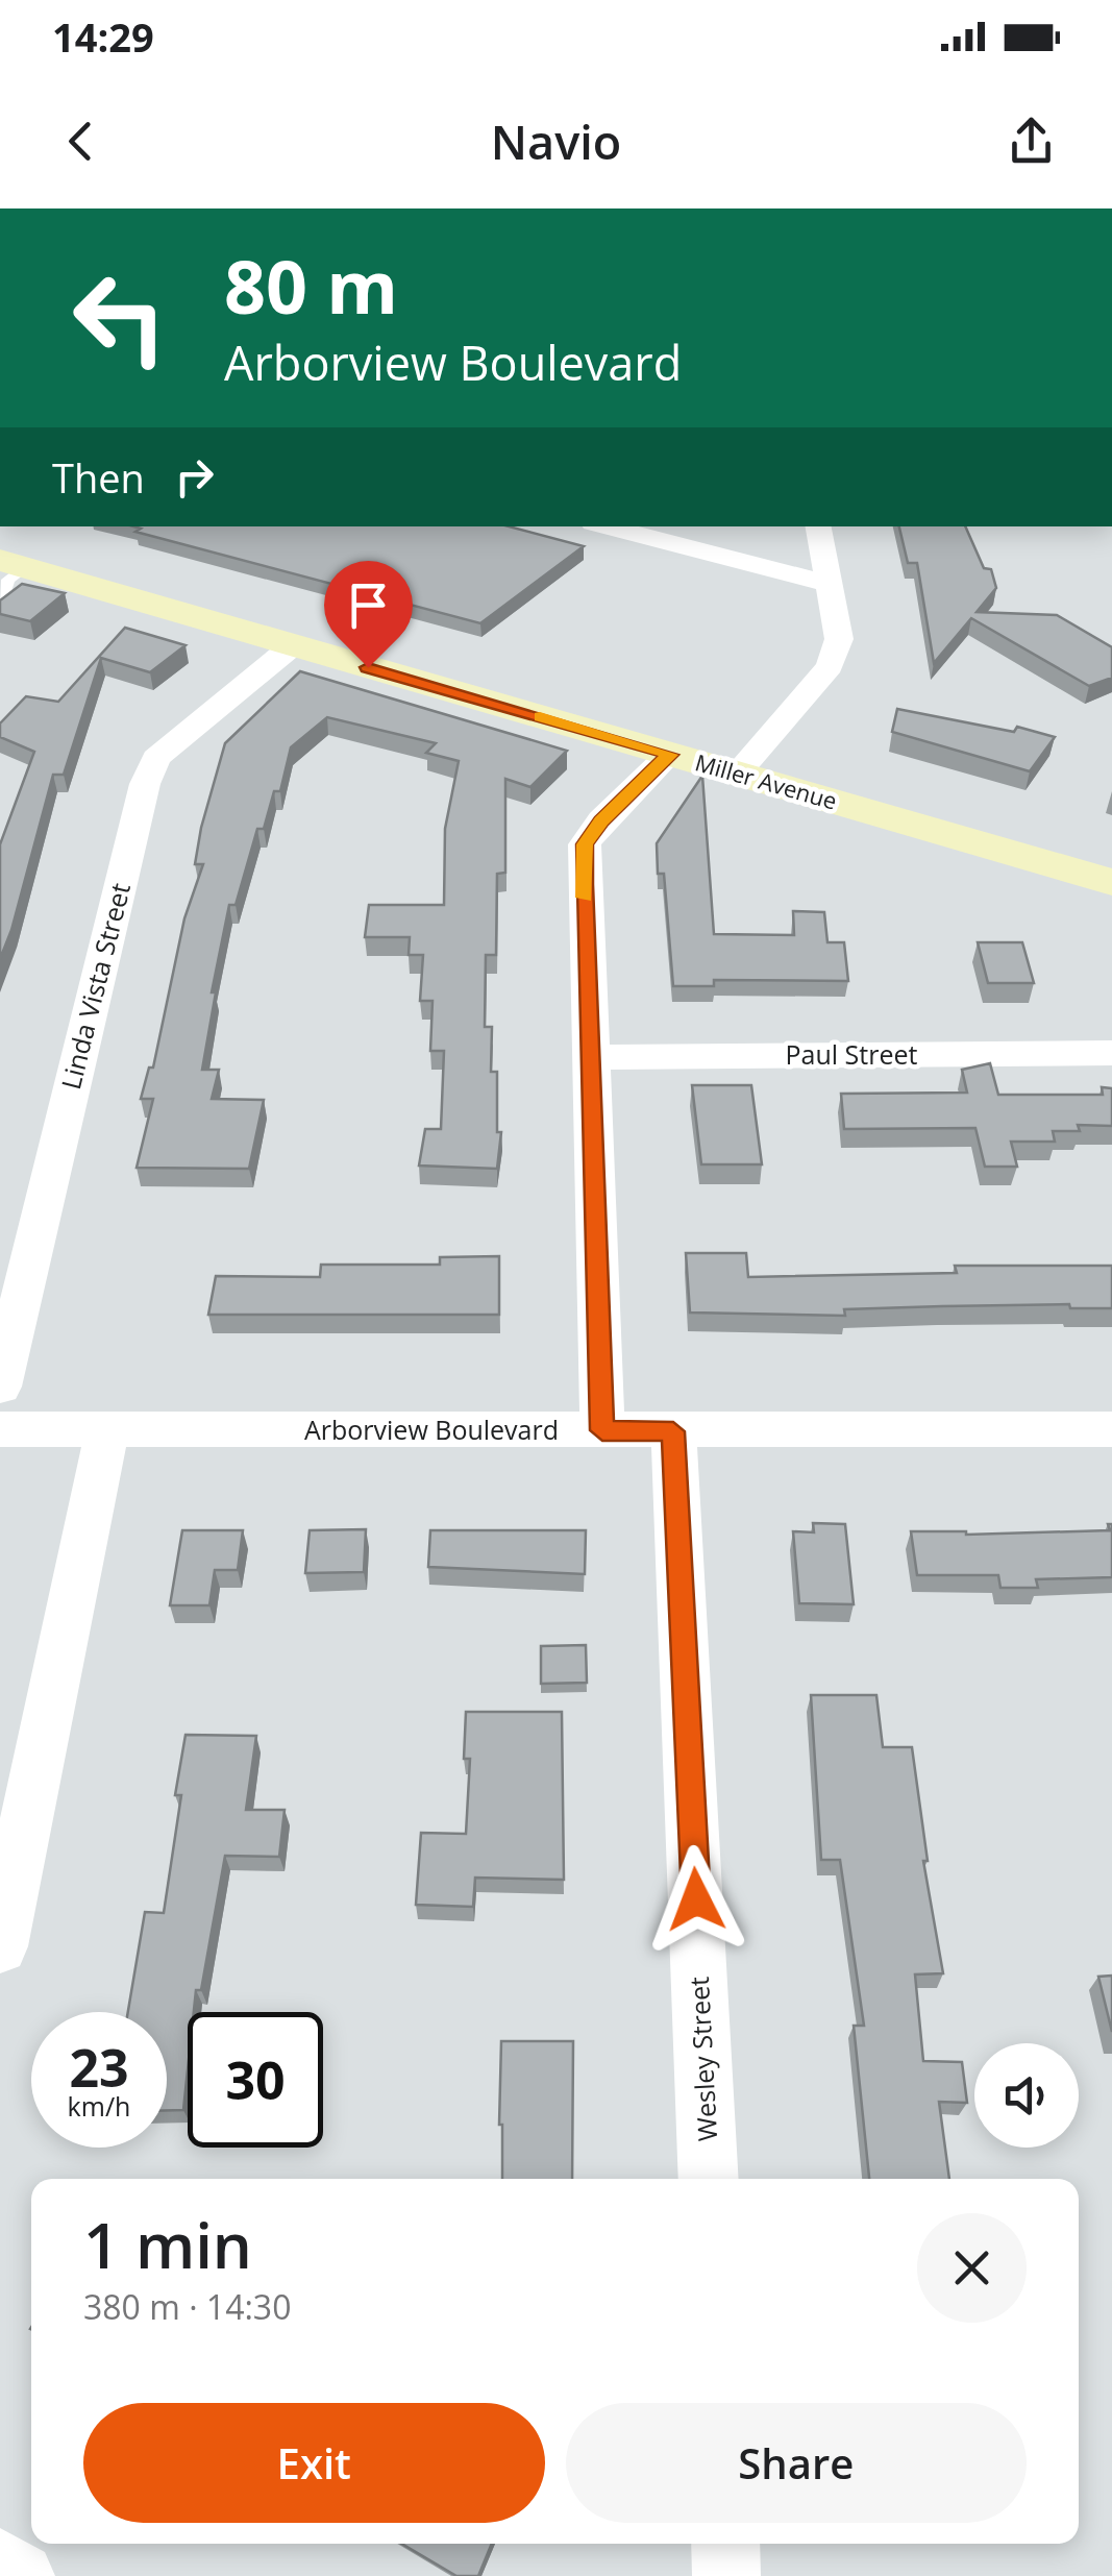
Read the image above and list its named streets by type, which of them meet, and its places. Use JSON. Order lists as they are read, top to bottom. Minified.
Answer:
{"streets":{"main road":["Miller Avenue"],"street":["Linda Vista Street","Paul Street","Arborview Boulevard","Wesley Street"]},"crossings":[["Miller Avenue","Linda Vista Street"],["Arborview Boulevard","Wesley Street"]],"page":{"status":"14:29","header":"Navio","turn":["80 m","Arborview Boulevard"],"then":"Then","speed":"23 km/h","limit":"30","heading":["1 min","380 m · 14:30"],"buttons":["Exit","Share"]}}
